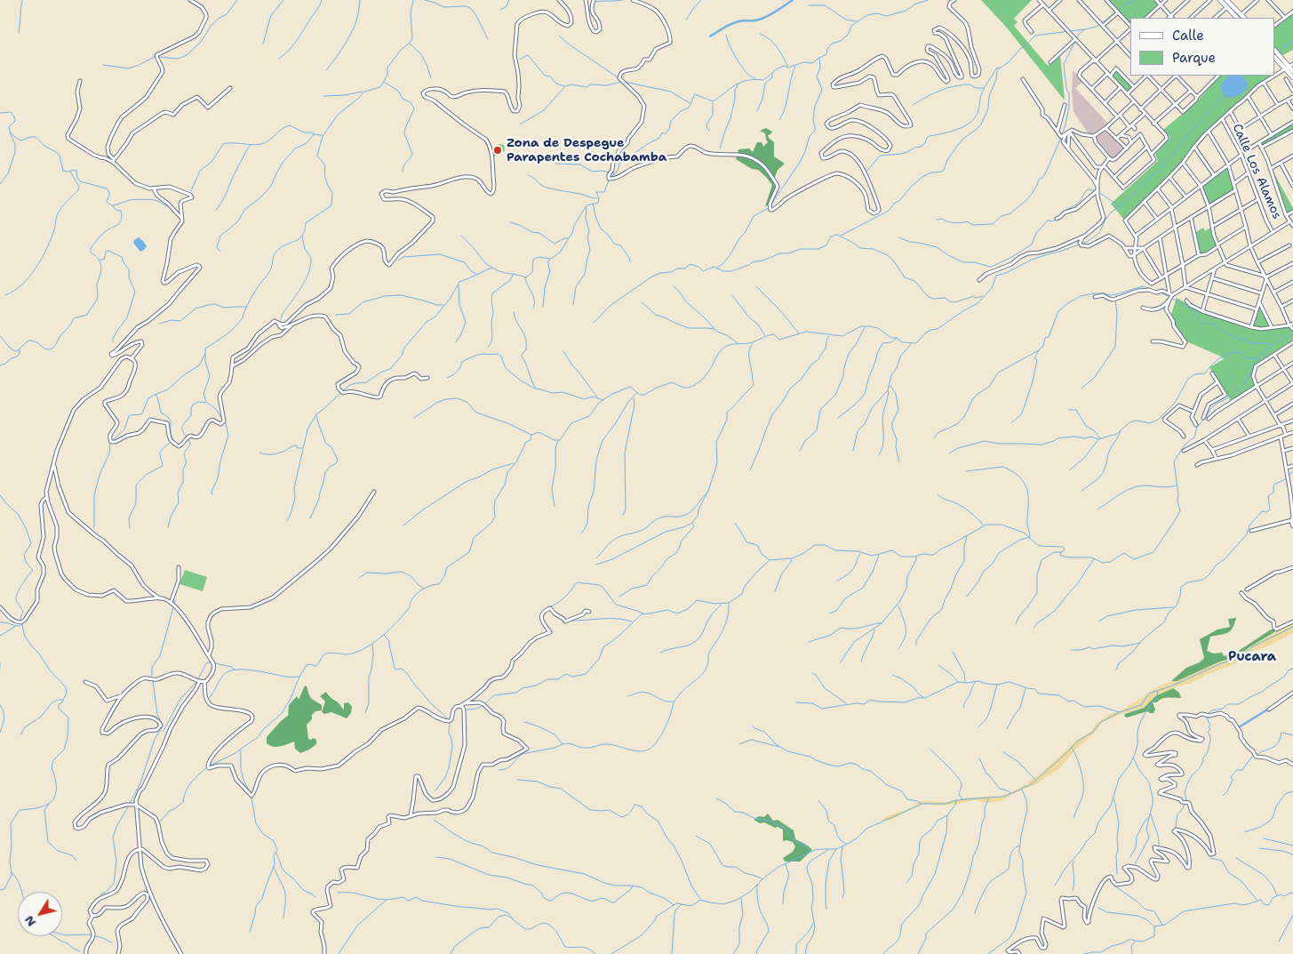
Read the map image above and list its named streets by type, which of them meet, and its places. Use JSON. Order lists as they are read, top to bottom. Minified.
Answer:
{"streets":{"street":["Calle Los Alamos"]},"districts":["Pucara"],"places":["Zona de Despegue Parapentes Cochabamba"],"legend":["Calle","Parque"],"north":"bottom left"}
